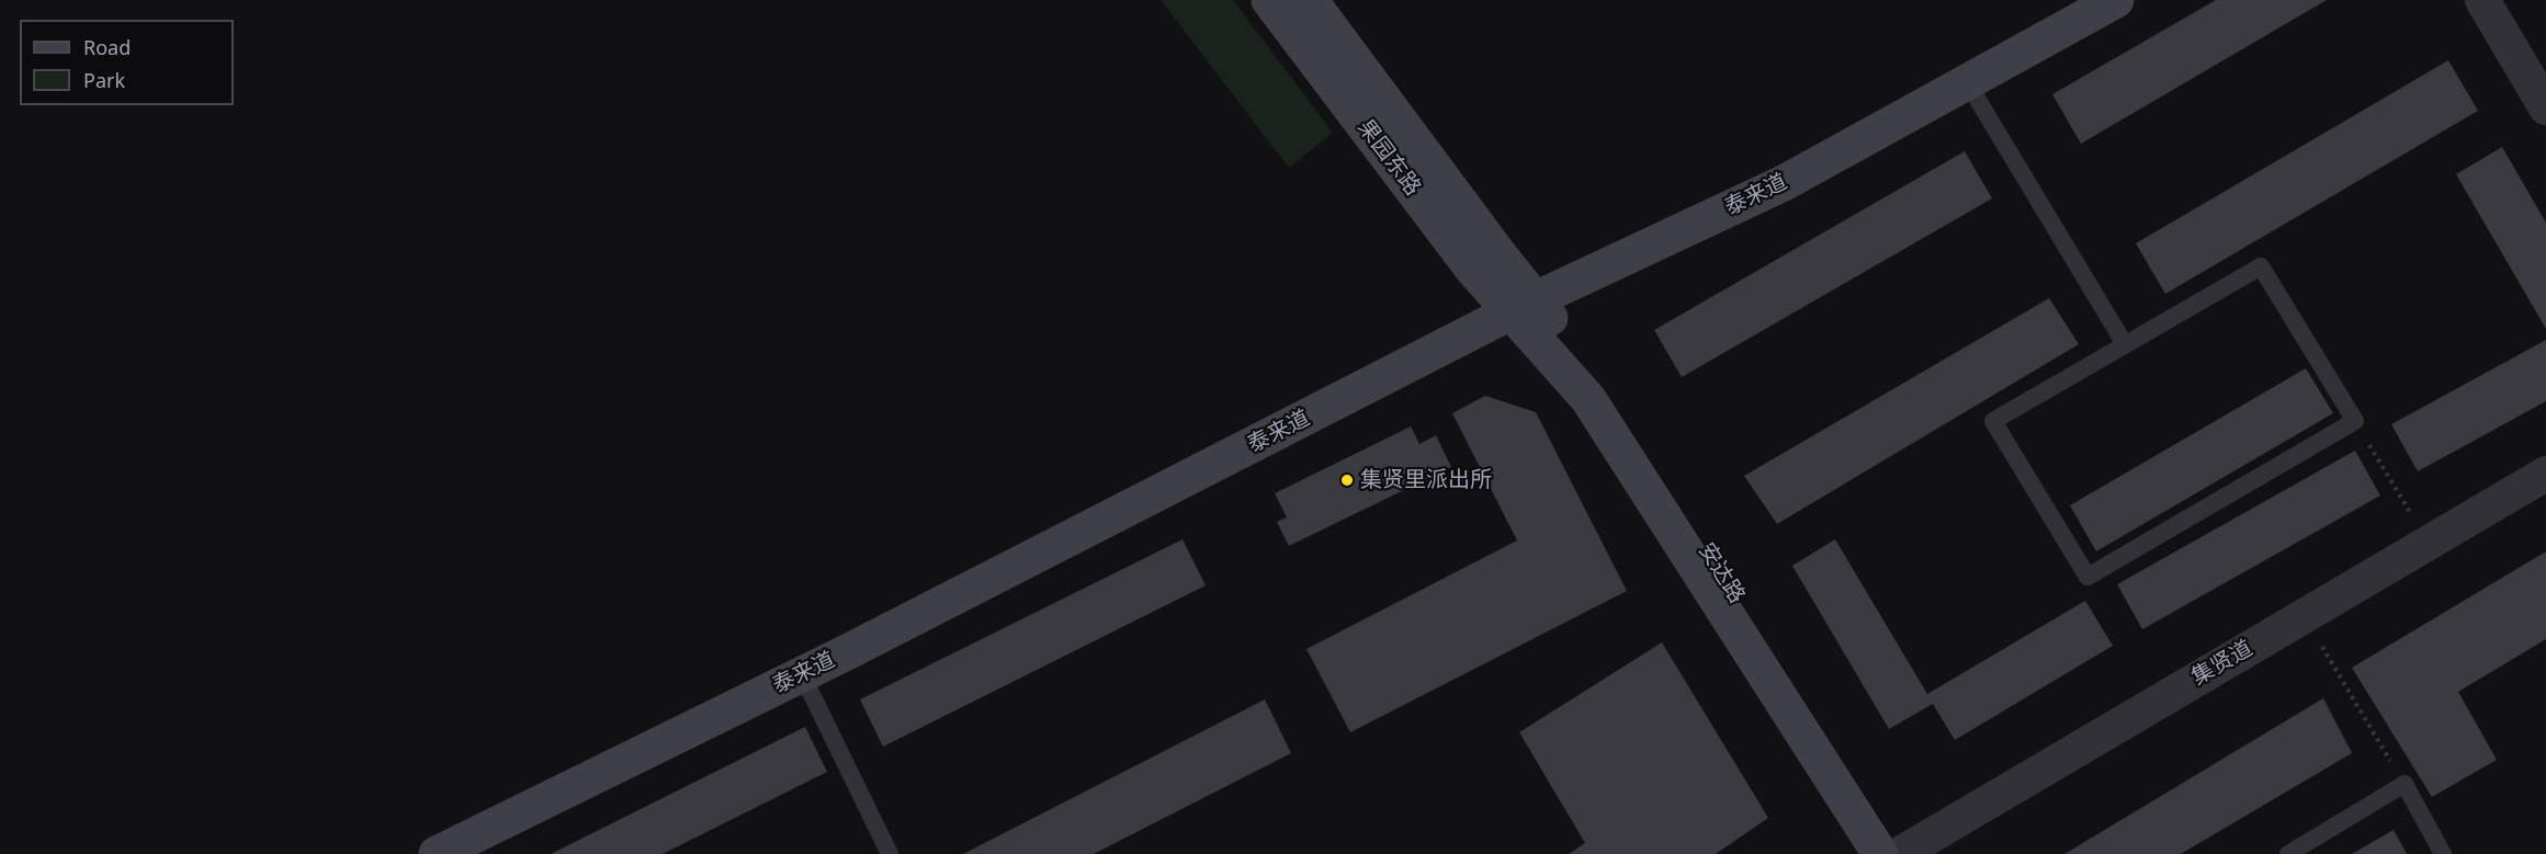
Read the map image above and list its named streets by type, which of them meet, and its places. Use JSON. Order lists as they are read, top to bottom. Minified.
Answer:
{"streets":{"street":["果园东路","泰来道","安达路","集贤道"]},"crossings":[["果园东路","泰来道"],["果园东路","安达路"],["泰来道","安达路"],["安达路","集贤道"]],"places":["集贤里派出所"],"legend":["Road","Park"]}
